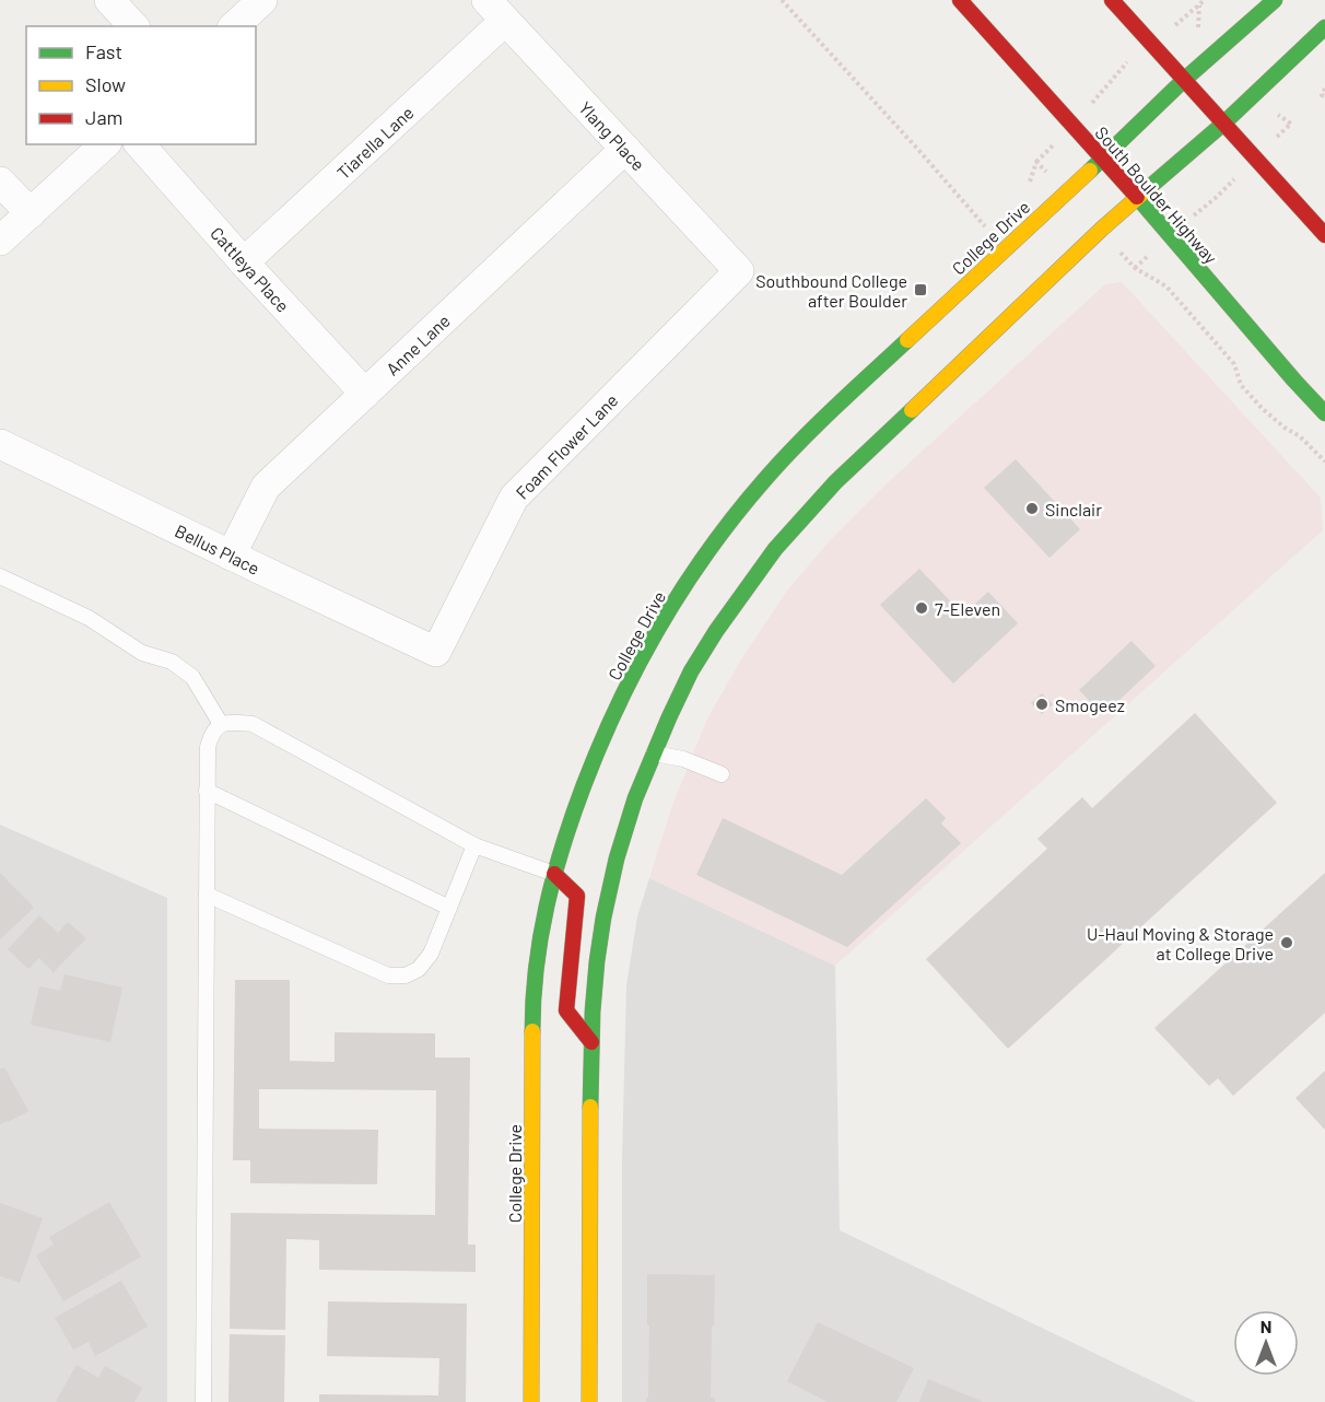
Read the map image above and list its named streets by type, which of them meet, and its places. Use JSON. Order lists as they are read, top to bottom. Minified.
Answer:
{"streets":{"main road":["South Boulder Highway","College Drive"],"street":["Ylang Place","Tiarella Lane","Cattleya Place","Anne Lane","Foam Flower Lane","Bellus Place"]},"crossings":[["Ylang Place","Tiarella Lane"],["Ylang Place","Anne Lane"],["Ylang Place","Foam Flower Lane"],["Tiarella Lane","Cattleya Place"],["South Boulder Highway","College Drive"],["Cattleya Place","Anne Lane"],["Anne Lane","Bellus Place"],["Foam Flower Lane","Bellus Place"]],"places":{"transit":["Southbound College after Boulder"],"other":["Sinclair","7-Eleven","Smogeez","U-Haul Moving & Storage at College Drive"]},"legend":["Fast","Slow","Jam"],"north":"top"}
